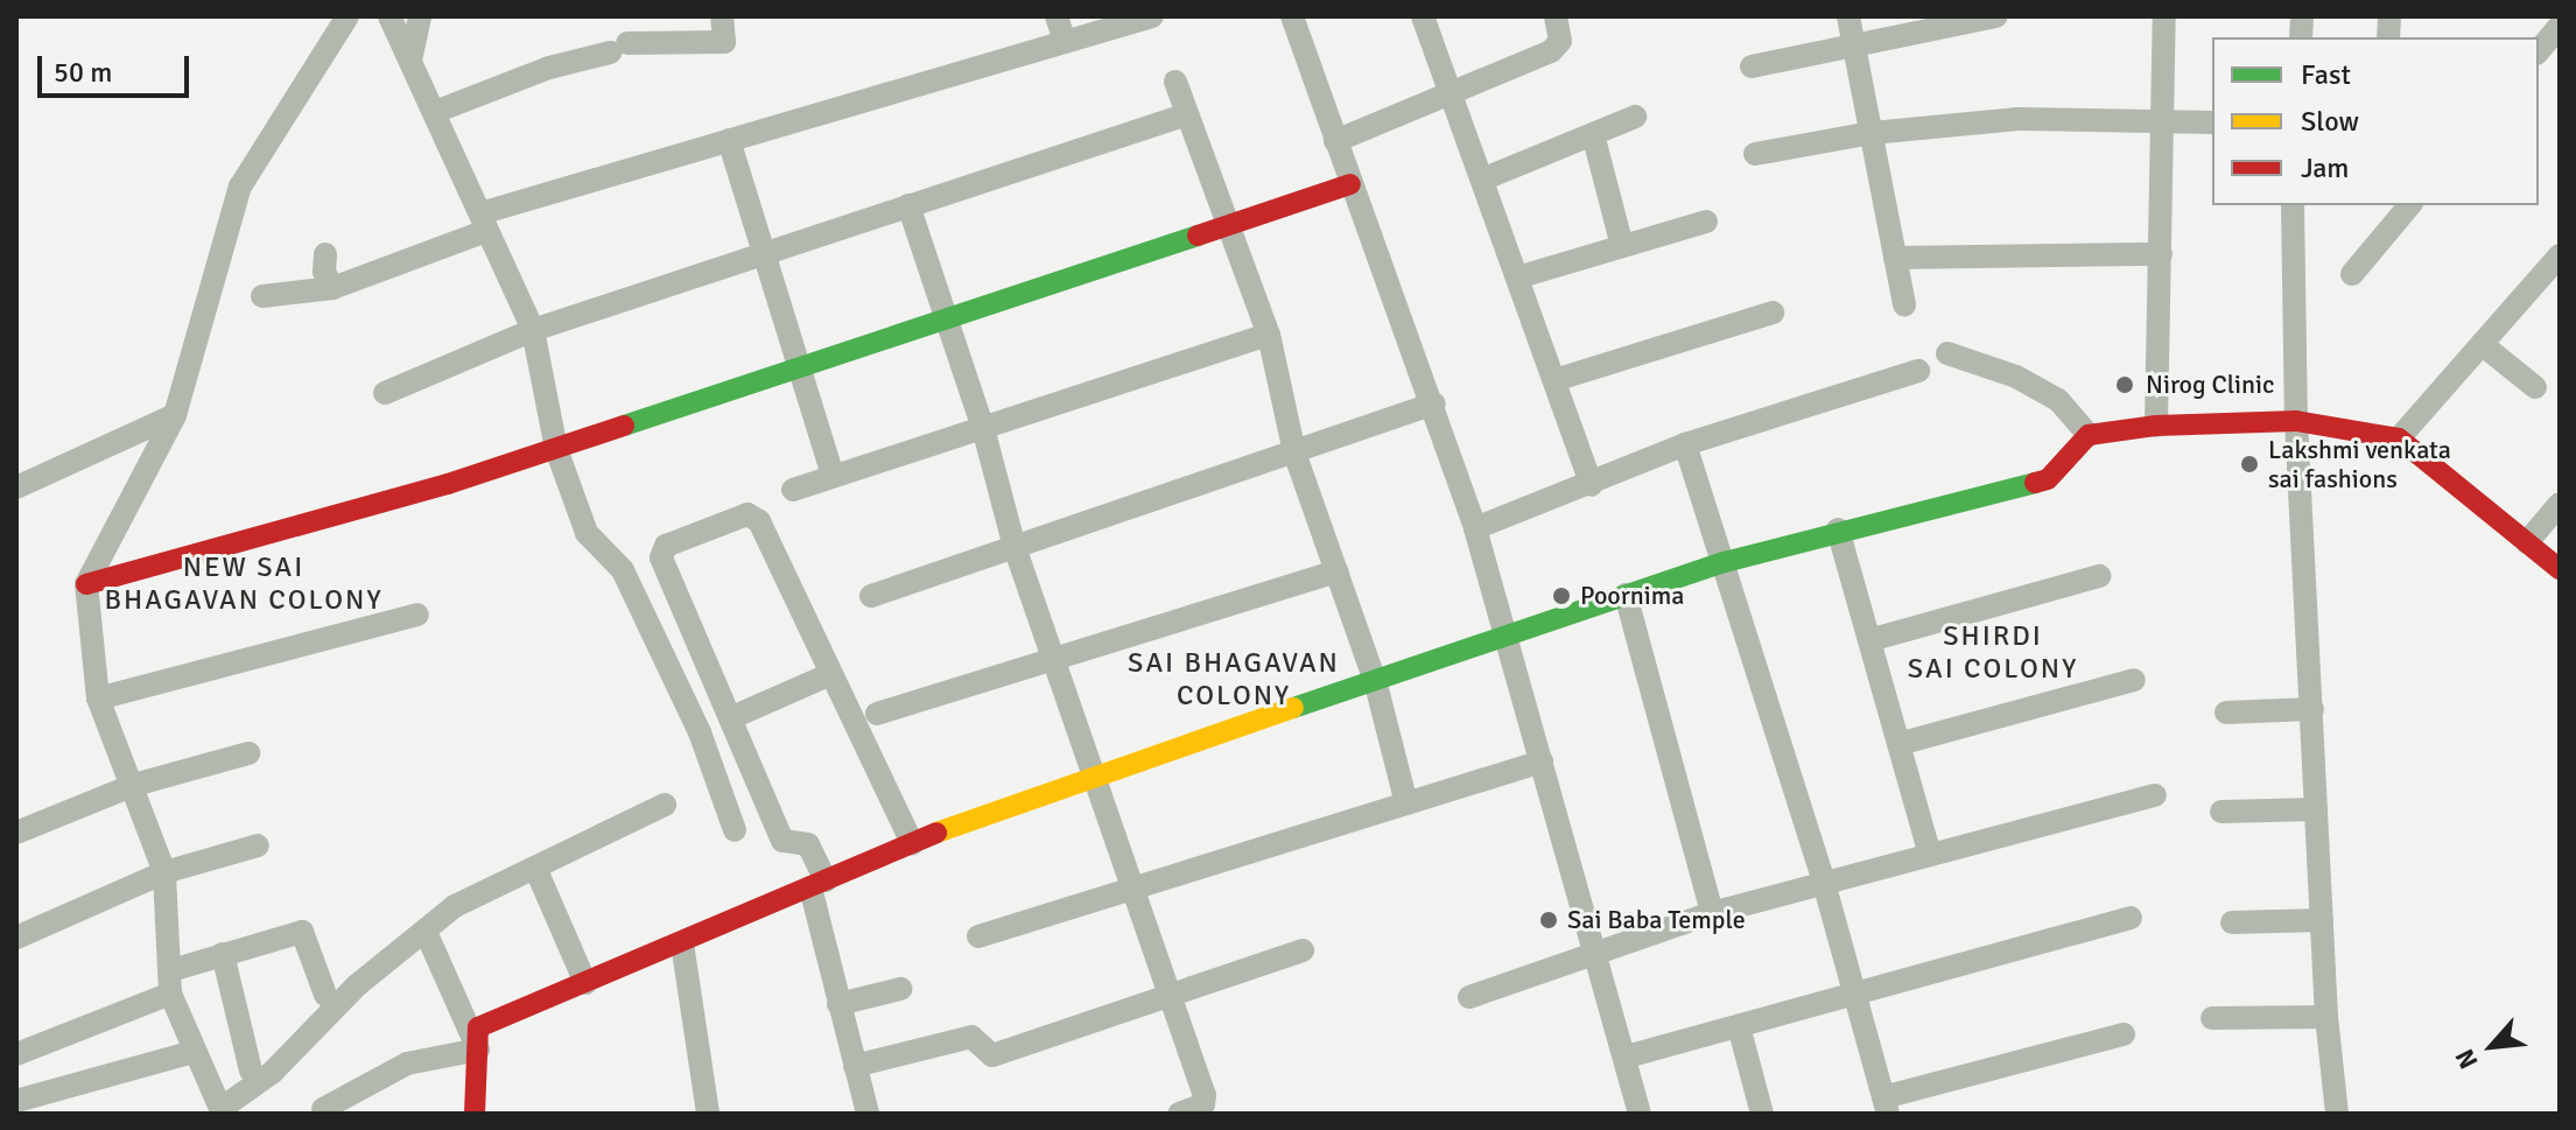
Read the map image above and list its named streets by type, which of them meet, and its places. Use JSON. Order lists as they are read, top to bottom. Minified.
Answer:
{"districts":["NEW SAI BHAGAVAN COLONY","SHIRDI SAI COLONY","SAI BHAGAVAN COLONY"],"places":["Nirog Clinic","Lakshmi venkata sai fashions","Poornima","Sai Baba Temple"],"legend":["Fast","Slow","Jam"],"scale_bar":"50 m","north":"bottom left"}
